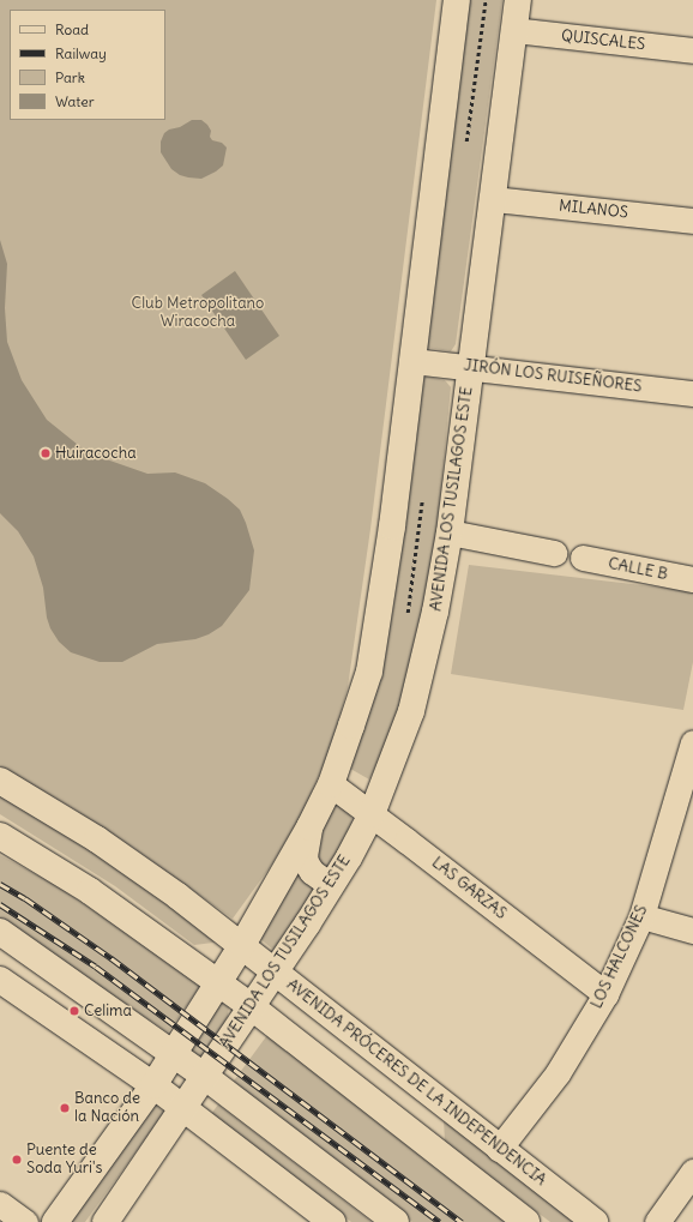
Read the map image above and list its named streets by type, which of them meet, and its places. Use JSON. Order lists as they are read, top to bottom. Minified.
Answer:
{"streets":{"main road":["AVENIDA LOS TUSILAGOS ESTE","AVENIDA PRÓCERES DE LA INDEPENDENCIA"],"street":["QUISCALES","MILANOS","JIRÓN LOS RUISEÑORES","CALLE B","LAS GARZAS","LOS HALCONES"]},"crossings":[["QUISCALES","AVENIDA LOS TUSILAGOS ESTE"],["MILANOS","AVENIDA LOS TUSILAGOS ESTE"],["JIRÓN LOS RUISEÑORES","AVENIDA LOS TUSILAGOS ESTE"],["AVENIDA LOS TUSILAGOS ESTE","LAS GARZAS"],["AVENIDA LOS TUSILAGOS ESTE","AVENIDA PRÓCERES DE LA INDEPENDENCIA"],["LAS GARZAS","LOS HALCONES"],["LOS HALCONES","AVENIDA PRÓCERES DE LA INDEPENDENCIA"]],"parks":["Club Metropolitano Wiracocha"],"places":["Huiracocha","Celima","Banco de la Nación","Puente de Soda Yuri's"],"legend":["Road","Railway","Park","Water"]}
